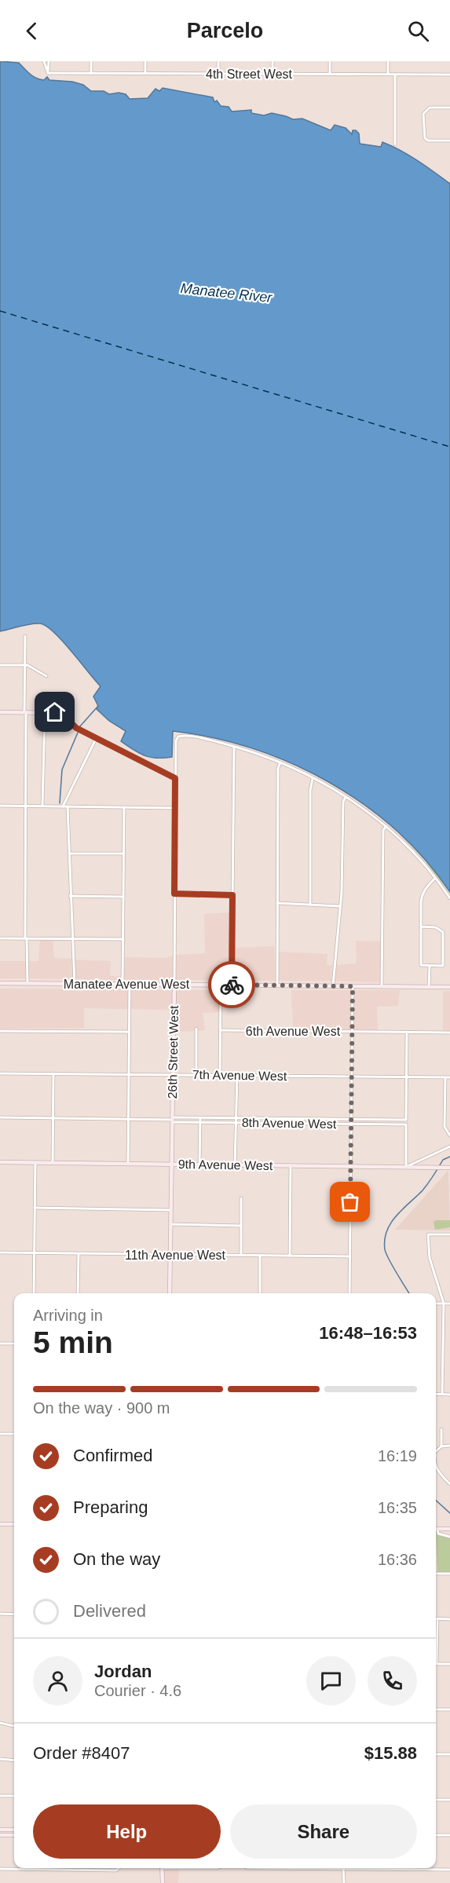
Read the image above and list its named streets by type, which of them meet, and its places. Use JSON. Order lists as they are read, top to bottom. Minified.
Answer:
{"streets":{"street":["4th Street West","Manatee Avenue West","6th Avenue West","26th Street West","7th Avenue West","8th Avenue West","9th Avenue West","11th Avenue West"]},"crossings":[["Manatee Avenue West","26th Street West"],["26th Street West","7th Avenue West"],["26th Street West","8th Avenue West"],["26th Street West","9th Avenue West"],["26th Street West","11th Avenue West"]],"water":["Manatee River"],"page":{"header":"Parcelo","heading":["5 min","Arriving in","16:48–16:53"],"panel":["Jordan","Courier · 4.6","Order #8407","$15.88"],"bar":"On the way · 900 m","list":[["Confirmed","16:19"],["Preparing","16:35"],["On the way","16:36"],"Delivered"],"buttons":["Help","Share"]}}
